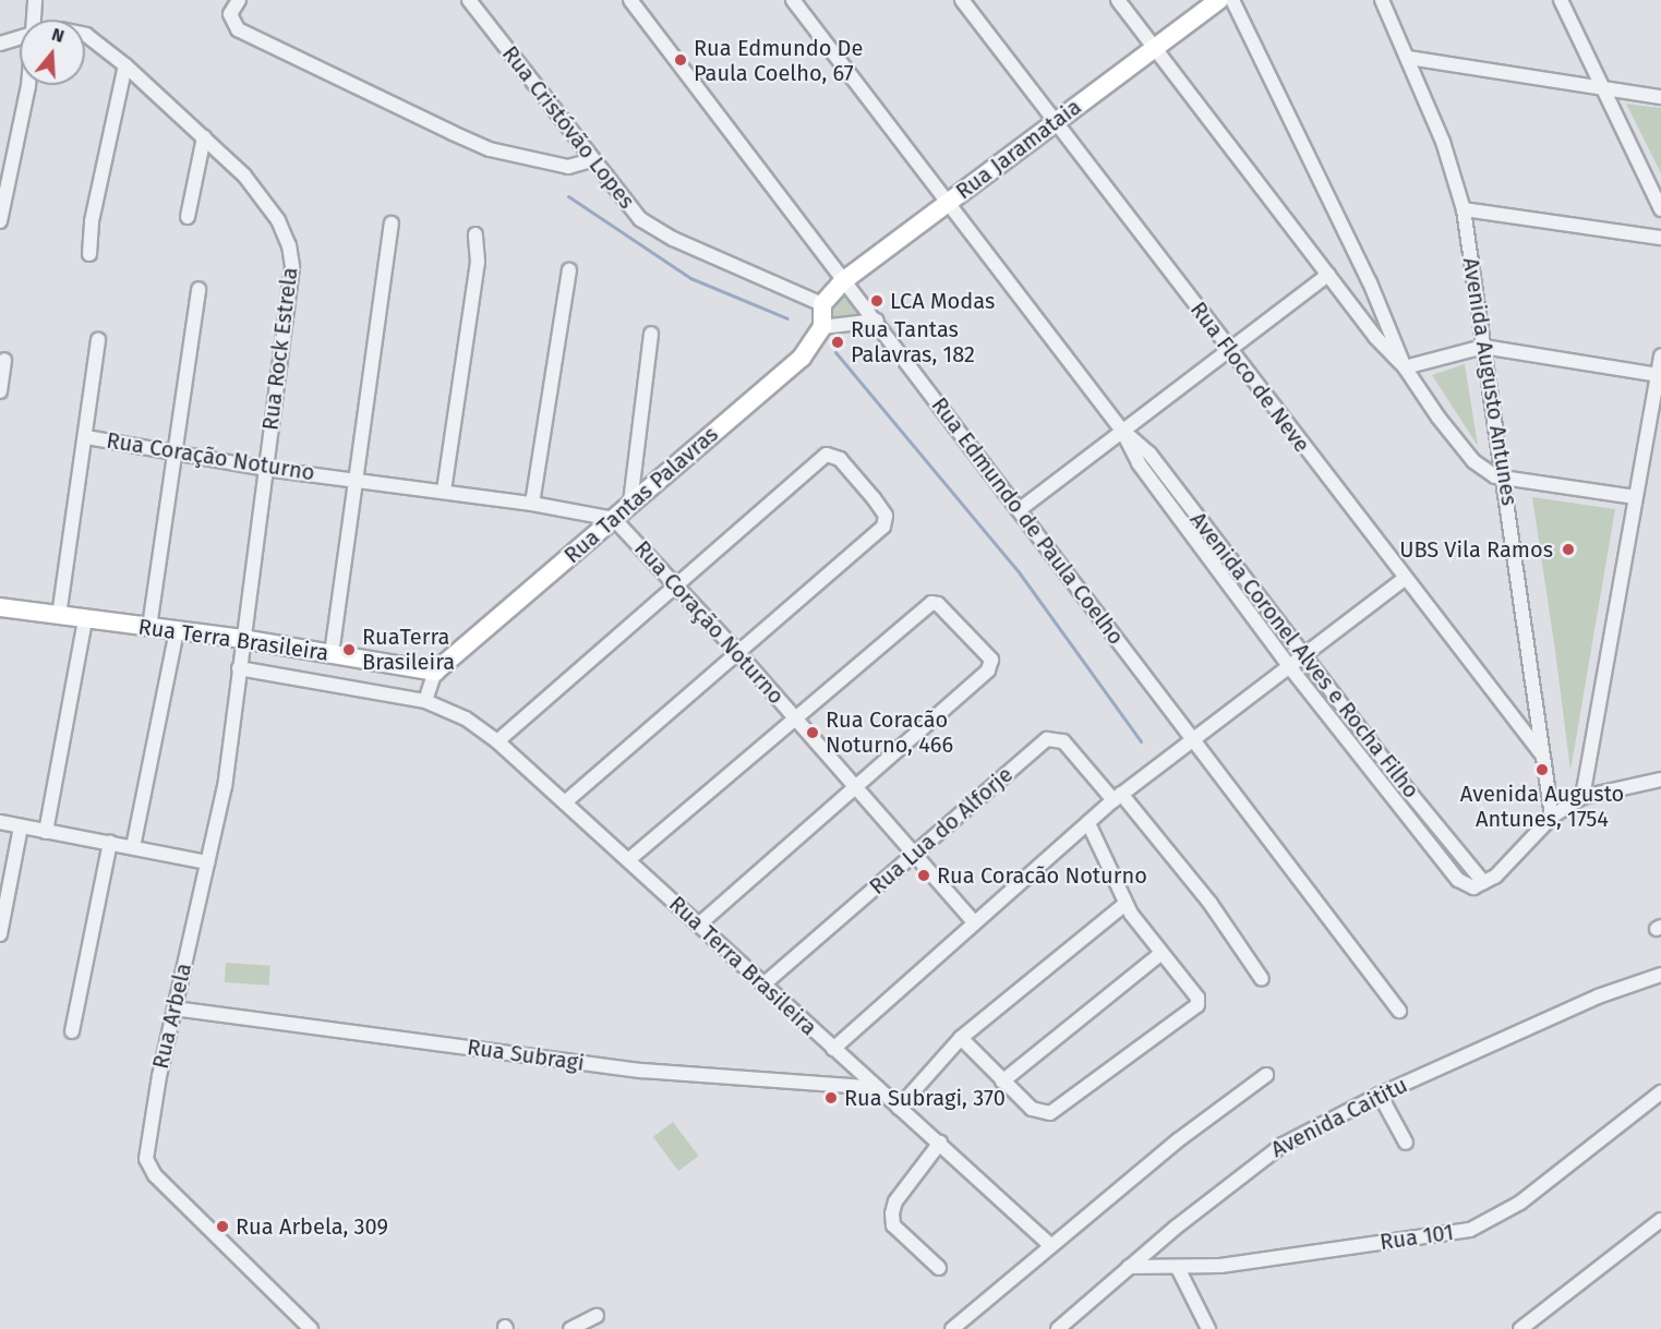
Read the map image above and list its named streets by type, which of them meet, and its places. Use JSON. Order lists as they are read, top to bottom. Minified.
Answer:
{"streets":{"street":["Rua Cristóvão Lopes","Rua Jaramataia","Rua Rock Estrela","Rua Floco de Neve","Avenida Augusto Antunes","Rua Coração Noturno","Rua Tantas Palavras","Rua Edmundo de Paula Coelho","Rua Terra Brasileira","Avenida Coronel Alves e Rocha Filho","Rua Lua do Alforje","Rua Arbela","Rua Subragi","Avenida Caititu","Rua 101"]},"crossings":[["Rua Cristóvão Lopes","Rua Jaramataia"],["Rua Jaramataia","Rua Floco de Neve"],["Rua Jaramataia","Rua Edmundo de Paula Coelho"],["Rua Jaramataia","Avenida Coronel Alves e Rocha Filho"],["Rua Rock Estrela","Rua Coração Noturno"],["Rua Rock Estrela","Rua Terra Brasileira"],["Rua Rock Estrela","Rua Arbela"],["Rua Floco de Neve","Avenida Augusto Antunes"],["Rua Coração Noturno","Rua Tantas Palavras"],["Rua Coração Noturno","Rua Lua do Alforje"],["Rua Tantas Palavras","Rua Terra Brasileira"],["Rua Terra Brasileira","Rua Lua do Alforje"],["Rua Terra Brasileira","Rua Arbela"],["Rua Terra Brasileira","Rua Subragi"],["Rua Arbela","Rua Subragi"],["Avenida Caititu","Rua 101"]],"places":["Rua Edmundo De Paula Coelho, 67","LCA Modas","Rua Tantas Palavras, 182","UBS Vila Ramos","RuaTerra Brasileira","Rua Coracão Noturno, 466","Avenida Augusto Antunes, 1754","Rua Coracão Noturno","Rua Subragi, 370","Rua Arbela, 309"],"north":"top"}
